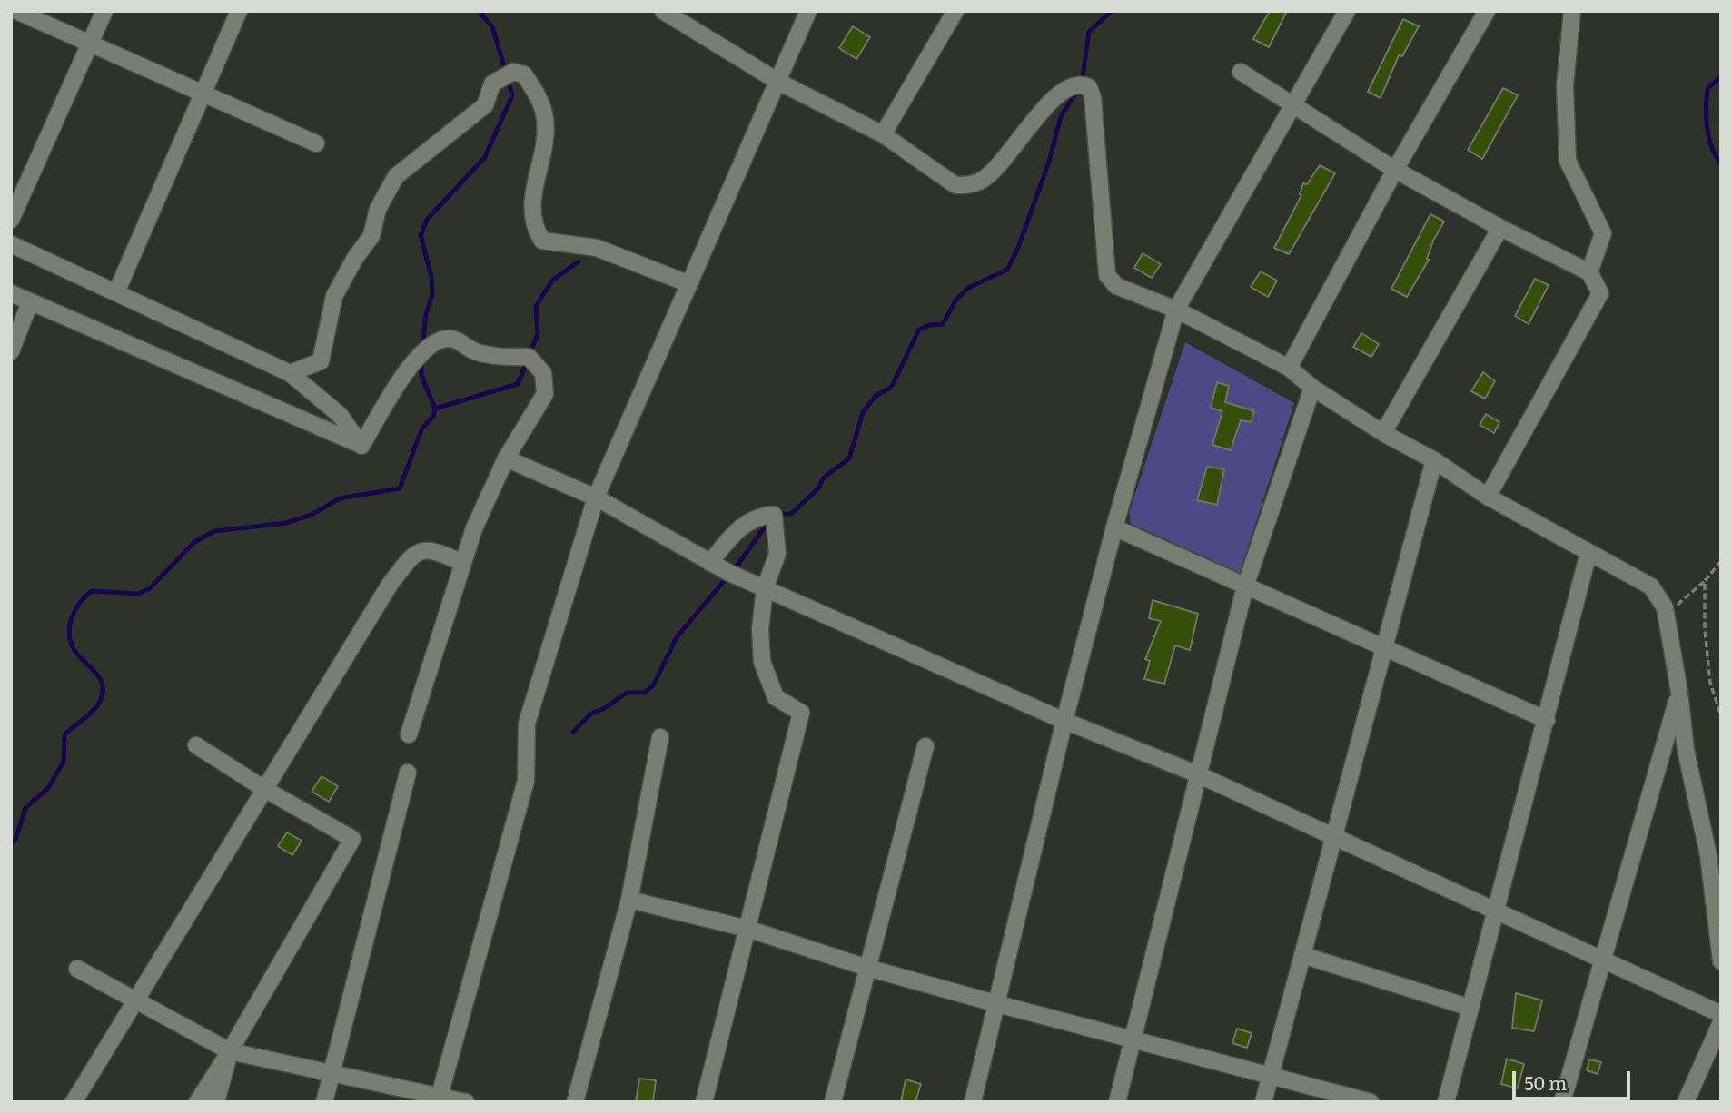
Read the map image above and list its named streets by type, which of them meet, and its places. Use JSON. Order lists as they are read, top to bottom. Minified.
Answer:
{"scale_bar":"50 m"}
